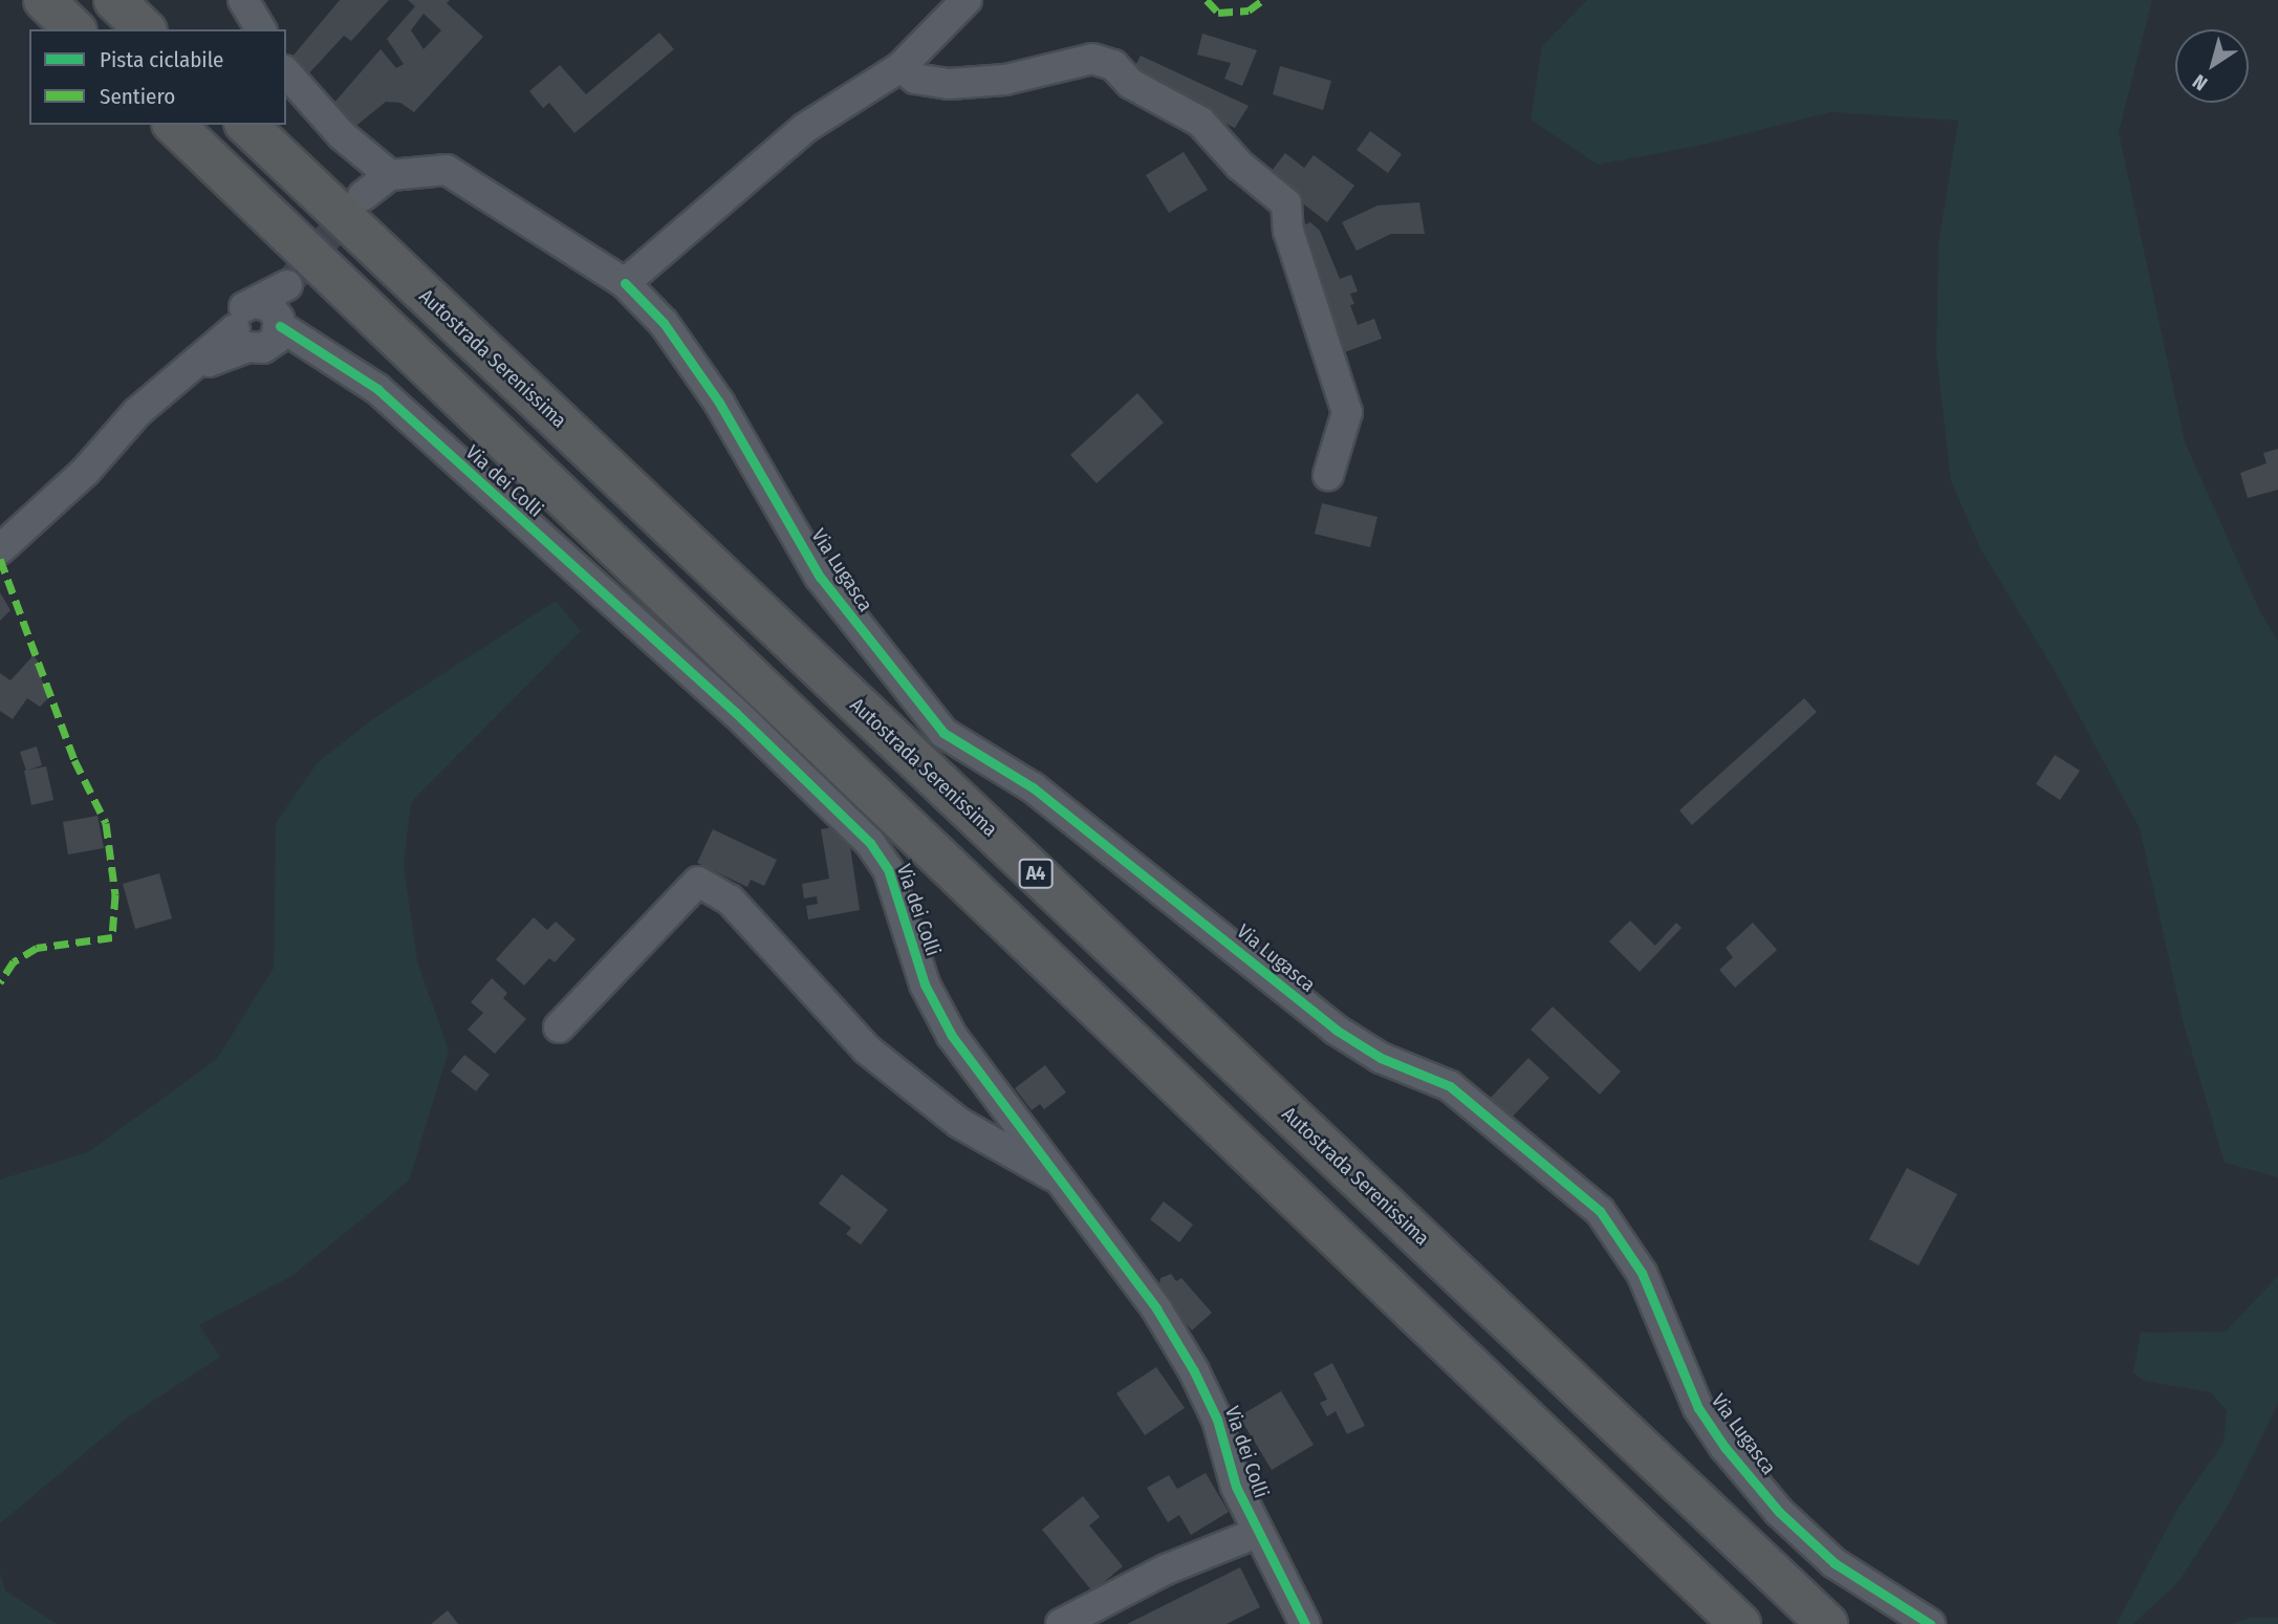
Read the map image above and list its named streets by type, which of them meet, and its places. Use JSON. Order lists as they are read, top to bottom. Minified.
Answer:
{"streets":{"highway":["Autostrada Serenissima","A4"],"street":["Via dei Colli","Via Lugasca"]},"legend":["Pista ciclabile","Sentiero"],"north":"bottom left"}
